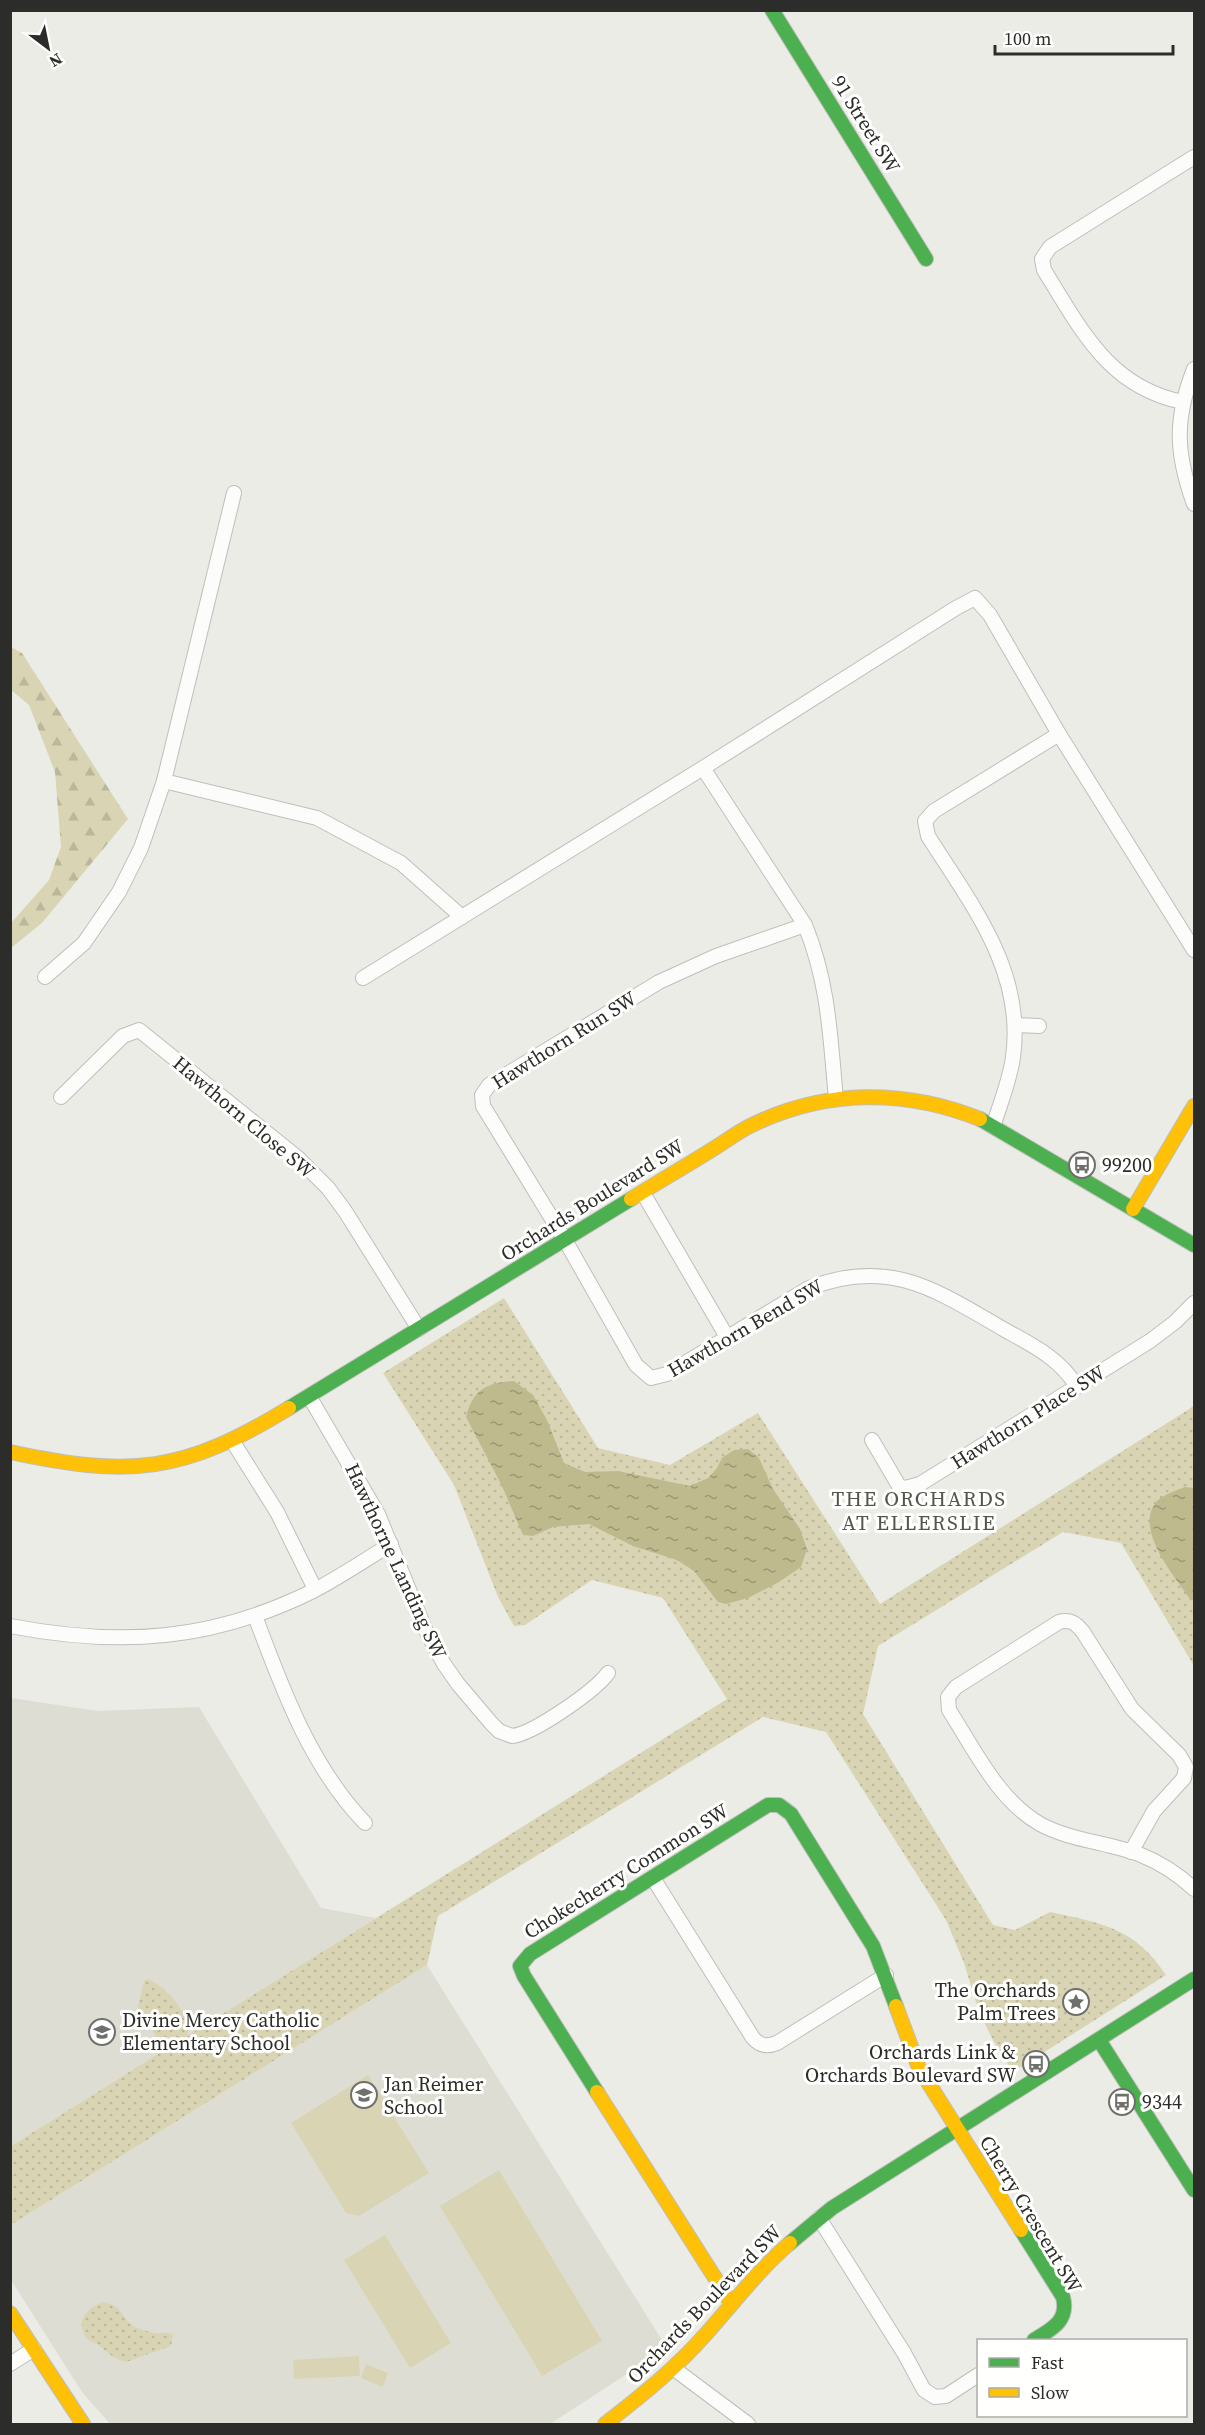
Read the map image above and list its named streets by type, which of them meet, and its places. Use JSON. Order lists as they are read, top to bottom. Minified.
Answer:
{"streets":{"street":["91 Street SW","Hawthorn Run SW","Hawthorn Close SW","Orchards Boulevard SW","Hawthorn Bend SW","Hawthorn Place SW","Hawthorne Landing SW","Chokecherry Common SW","Cherry Crescent SW"]},"crossings":[["Hawthorn Run SW","Orchards Boulevard SW"],["Hawthorn Run SW","Hawthorn Bend SW"],["Hawthorn Close SW","Orchards Boulevard SW"],["Orchards Boulevard SW","Hawthorn Bend SW"],["Orchards Boulevard SW","Hawthorne Landing SW"],["Orchards Boulevard SW","Chokecherry Common SW"],["Orchards Boulevard SW","Cherry Crescent SW"],["Hawthorn Bend SW","Hawthorn Place SW"],["Chokecherry Common SW","Cherry Crescent SW"]],"districts":["THE ORCHARDS AT ELLERSLIE"],"places":{"bus stop":["99200","Orchards Link & Orchards Boulevard SW","9344"],"place":["The Orchards Palm Trees"],"school or university":["Divine Mercy Catholic Elementary School","Jan Reimer School"]},"legend":["Fast","Slow"],"scale_bar":"100 m","north":"bottom right"}
